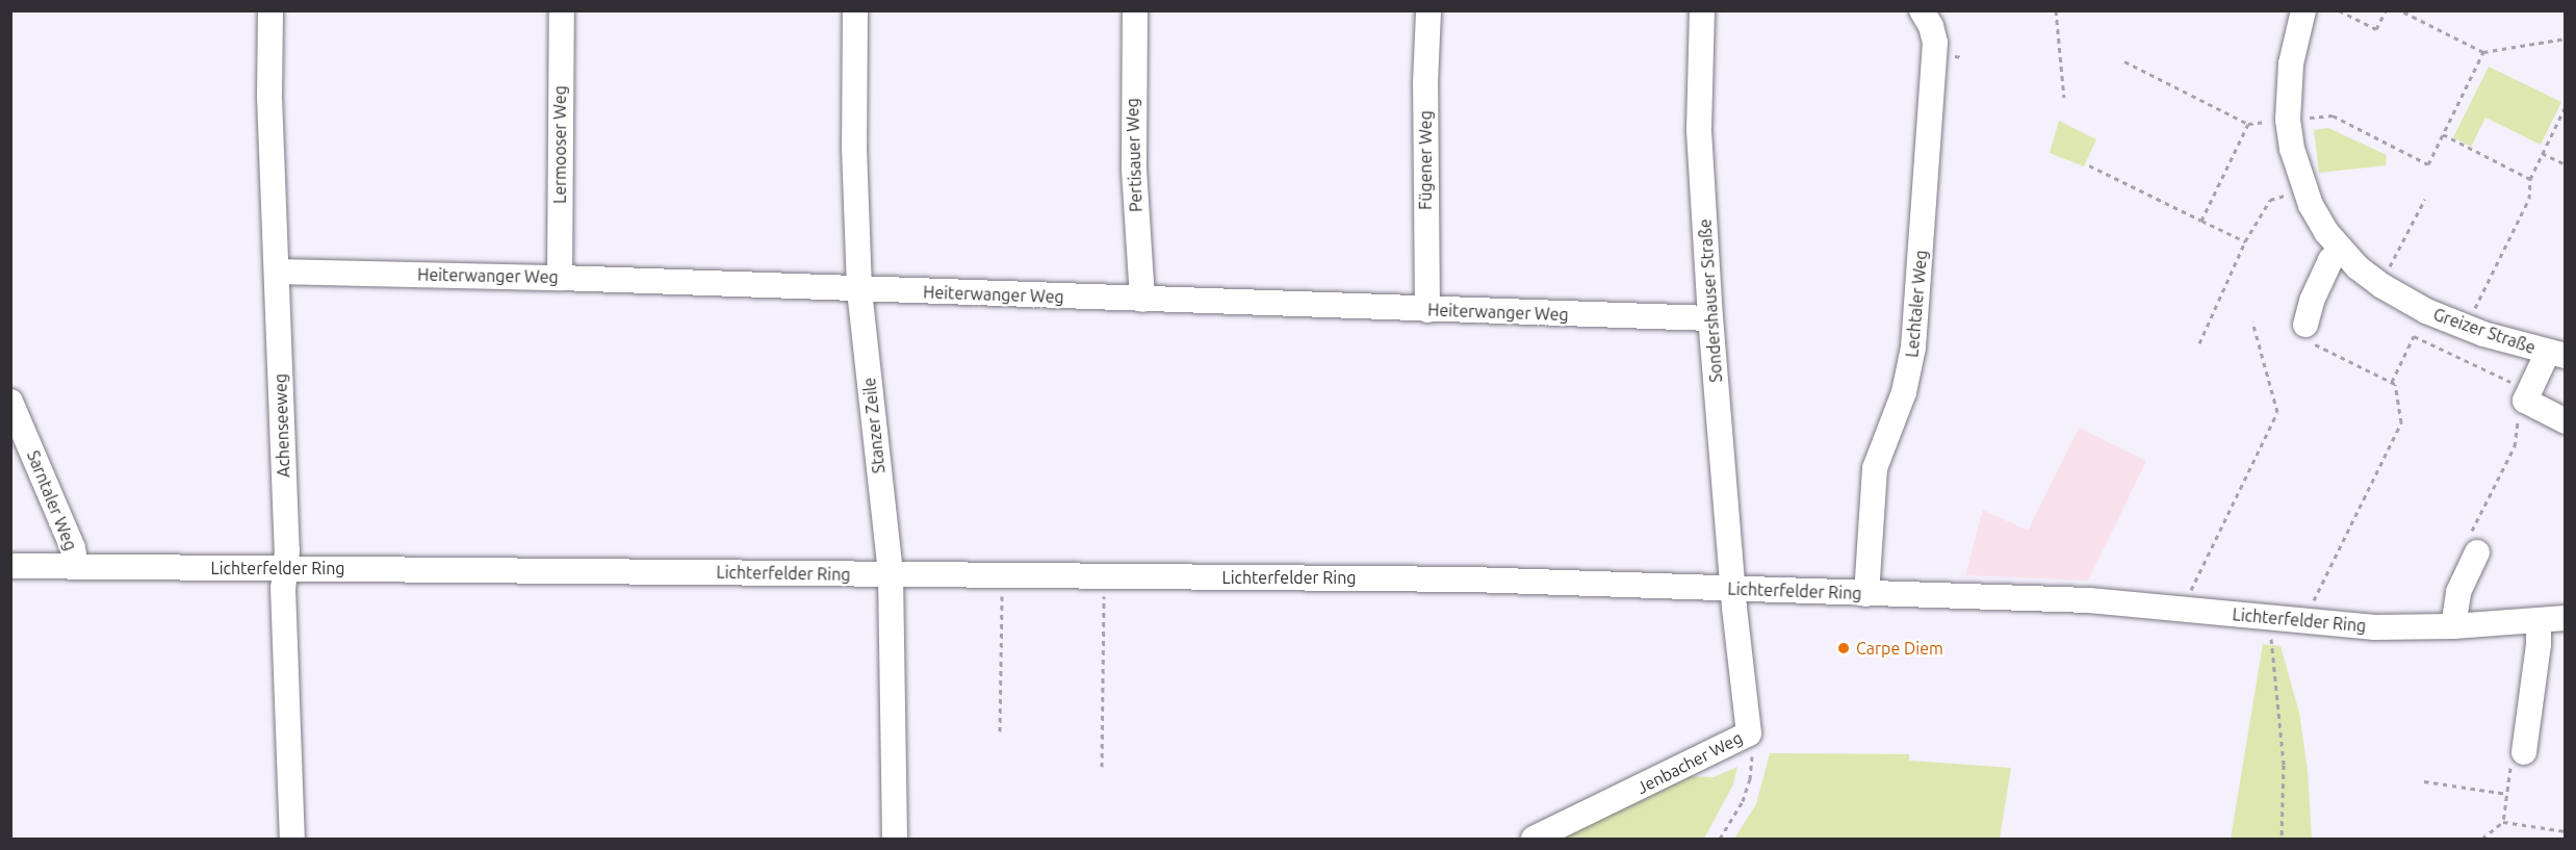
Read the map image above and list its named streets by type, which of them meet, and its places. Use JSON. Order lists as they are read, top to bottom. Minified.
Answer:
{"streets":{"street":["Lermooser Weg","Pertisauer Weg","Fügener Weg","Heiterwanger Weg","Sondershauser Straße","Lechtaler Weg","Greizer Straße","Achenseeweg","Stanzer Zeile","Sarntaler Weg","Lichterfelder Ring","Jenbacher Weg"]},"crossings":[["Lermooser Weg","Heiterwanger Weg"],["Pertisauer Weg","Heiterwanger Weg"],["Fügener Weg","Heiterwanger Weg"],["Heiterwanger Weg","Sondershauser Straße"],["Heiterwanger Weg","Achenseeweg"],["Heiterwanger Weg","Stanzer Zeile"],["Sondershauser Straße","Lichterfelder Ring"],["Sondershauser Straße","Jenbacher Weg"],["Lechtaler Weg","Lichterfelder Ring"],["Achenseeweg","Lichterfelder Ring"],["Stanzer Zeile","Lichterfelder Ring"],["Sarntaler Weg","Lichterfelder Ring"],["Lichterfelder Ring","Jenbacher Weg"]],"places":["Carpe Diem"]}
